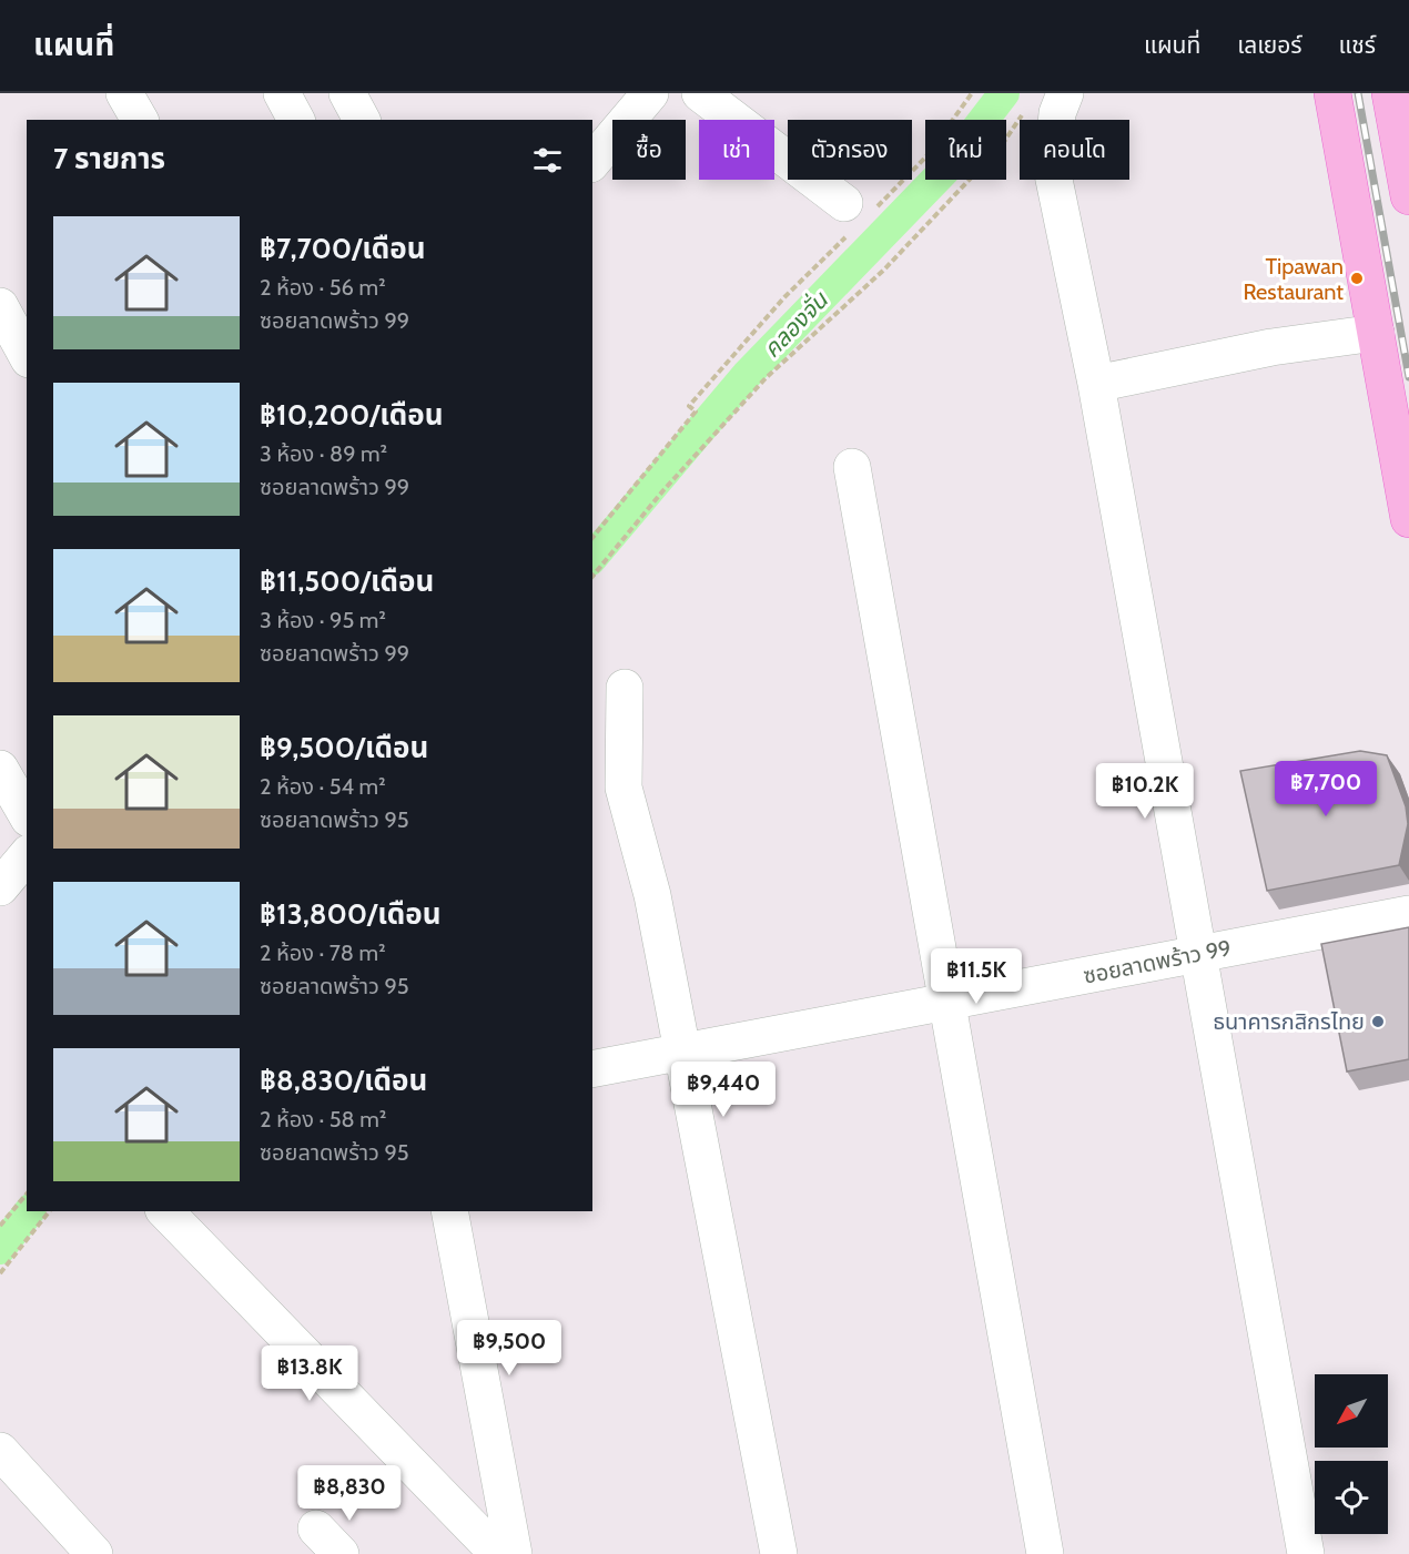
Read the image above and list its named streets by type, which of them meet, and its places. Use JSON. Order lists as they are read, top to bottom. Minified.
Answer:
{"streets":{"street":["ซอยลาดพร้าว 99"]},"water":["คลองจั่น"],"places":["Tipawan Restaurant","ธนาคารกสิกรไทย"],"north":"bottom left","page":{"header":"แผนที่","nav":["แผนที่","เลเยอร์","แชร์"],"chip":["ซื้อ","เช่า","ตัวกรอง","ใหม่","คอนโด"],"heading":"7 รายการ","list":[{"name":"฿7,700/เดือน","note":"2 ห้อง · 56 m² · ซอยลาดพร้าว 99"},{"name":"฿10,200/เดือน","note":"3 ห้อง · 89 m² · ซอยลาดพร้าว 99"},{"name":"฿11,500/เดือน","note":"3 ห้อง · 95 m² · ซอยลาดพร้าว 99"},{"name":"฿9,500/เดือน","note":"2 ห้อง · 54 m² · ซอยลาดพร้าว 95"},{"name":"฿13,800/เดือน","note":"2 ห้อง · 78 m² · ซอยลาดพร้าว 95"},{"name":"฿8,830/เดือน","note":"2 ห้อง · 58 m² · ซอยลาดพร้าว 95"}],"price":["฿7,700","฿10.2K","฿11.5K","฿9,440","฿9,500","฿13.8K","฿8,830"]}}
